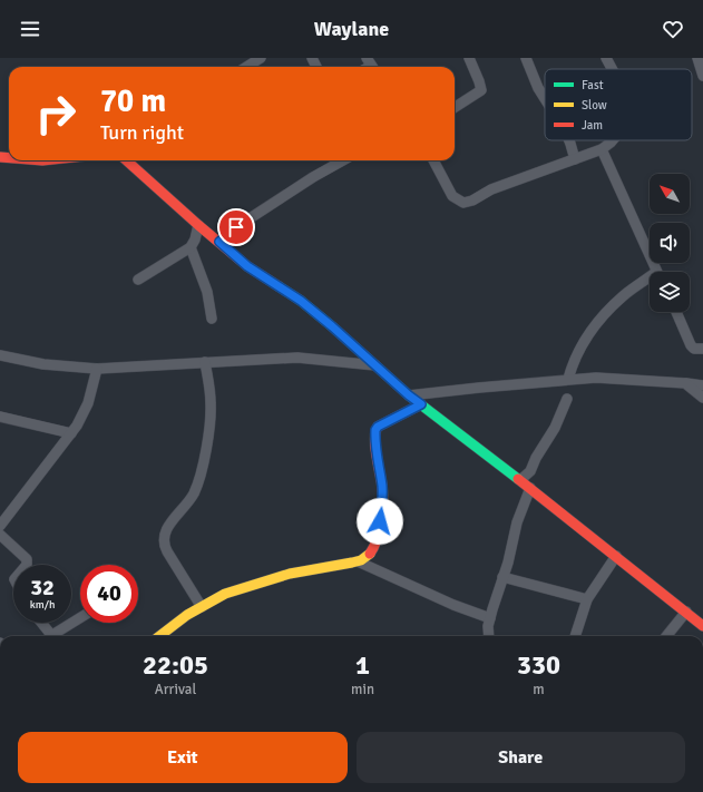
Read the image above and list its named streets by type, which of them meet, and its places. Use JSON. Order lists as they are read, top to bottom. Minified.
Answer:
{"legend":["Fast","Slow","Jam"],"north":"top left","page":{"header":"Waylane","turn":["70 m","Turn right"],"speed":"32 km/h","limit":"40","eta":["22:05","Arrival","1","min","330","m"],"buttons":["Exit","Share"]}}
